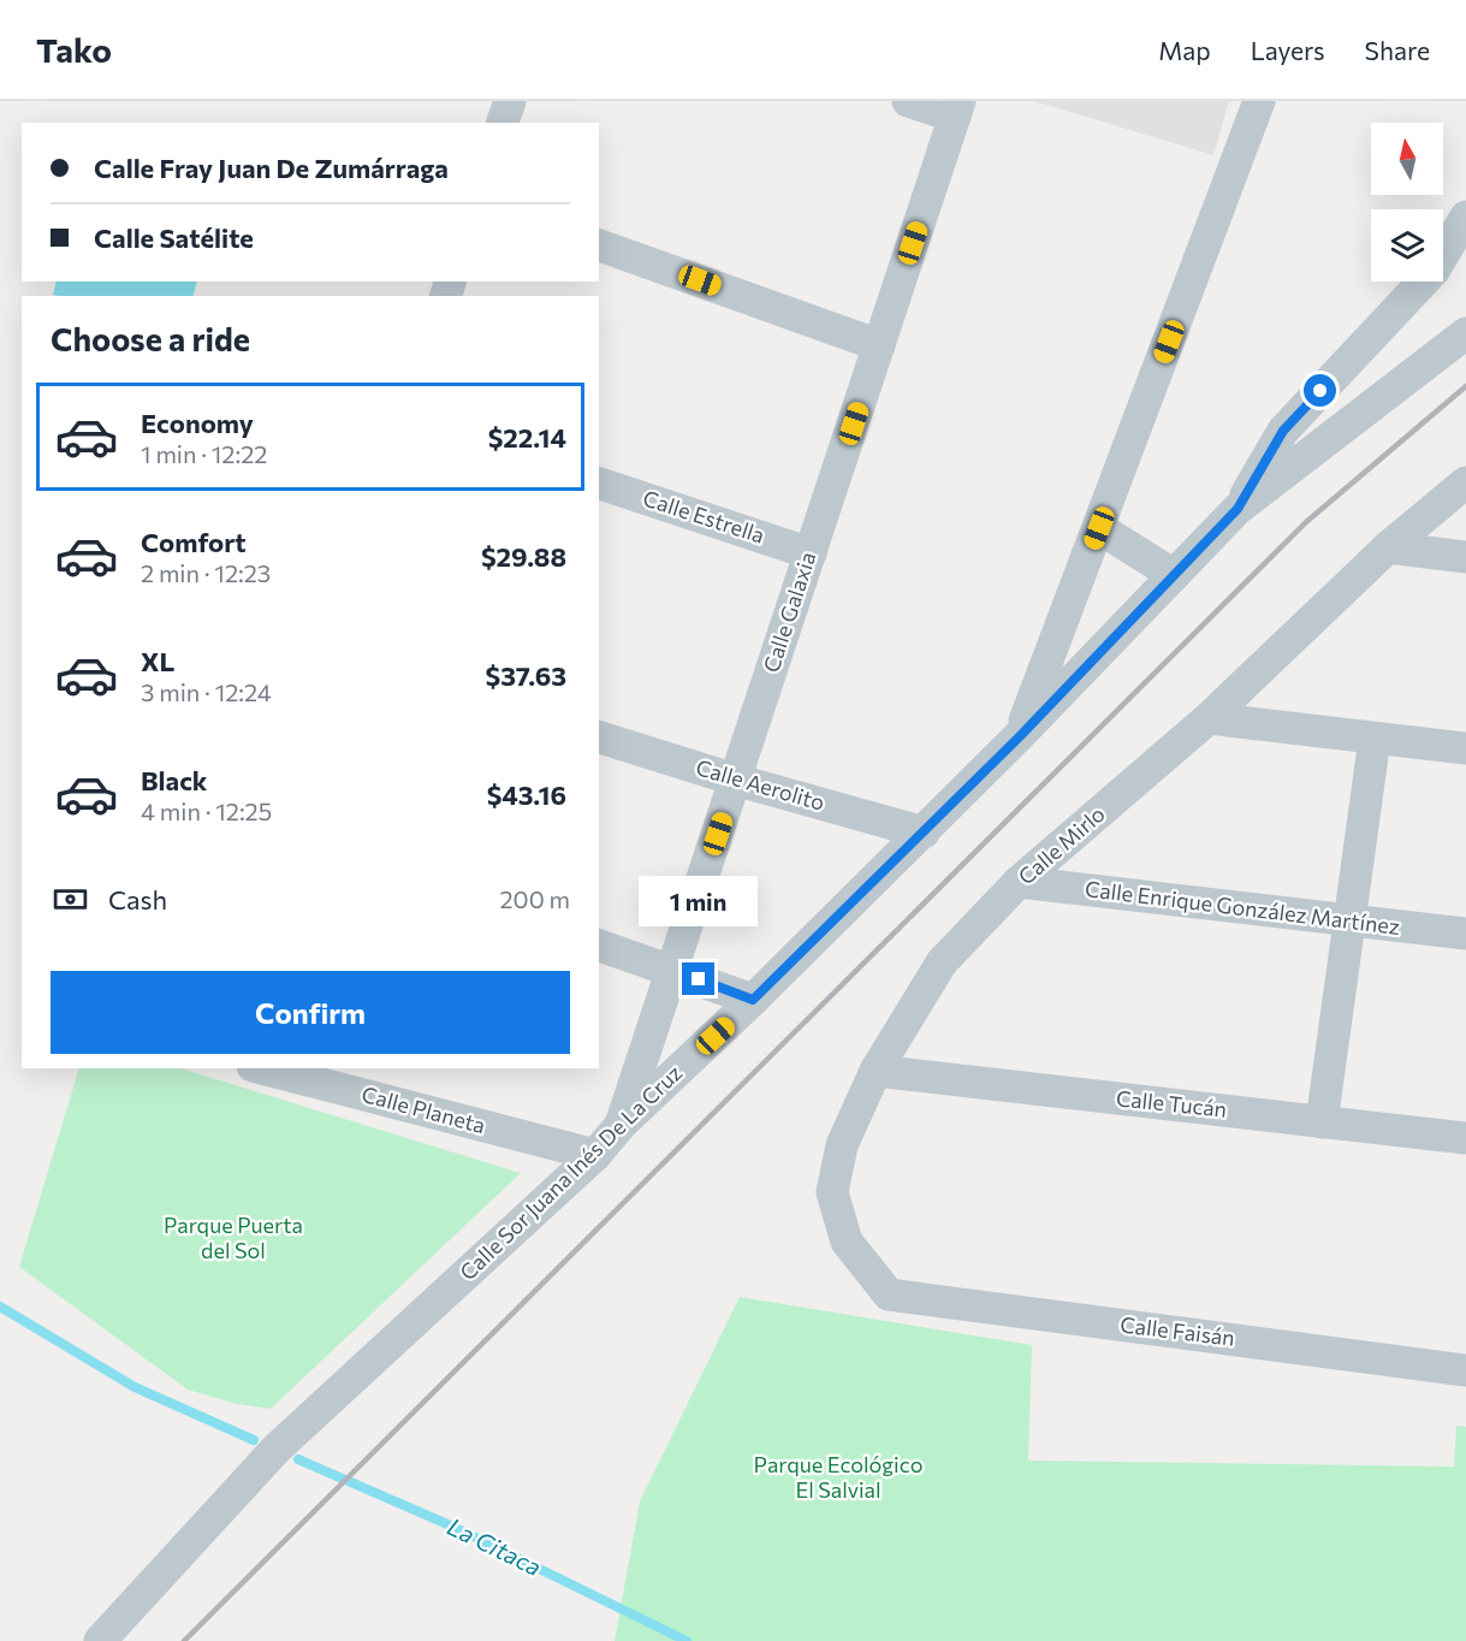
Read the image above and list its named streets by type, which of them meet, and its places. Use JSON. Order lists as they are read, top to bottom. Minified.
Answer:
{"streets":{"street":["Calle Estrella","Calle Galaxia","Calle Aerolito","Calle Mirlo","Calle Enrique González Martínez","Calle Tucán","Calle Planeta","Calle Sor Juana Inés De La Cruz","Calle Faisán"]},"crossings":[["Calle Estrella","Calle Galaxia"],["Calle Galaxia","Calle Aerolito"],["Calle Galaxia","Calle Sor Juana Inés De La Cruz"],["Calle Aerolito","Calle Sor Juana Inés De La Cruz"],["Calle Mirlo","Calle Enrique González Martínez"],["Calle Mirlo","Calle Tucán"],["Calle Mirlo","Calle Faisán"],["Calle Planeta","Calle Sor Juana Inés De La Cruz"]],"water":["La Citaca"],"parks":["Parque Puerta del Sol","Parque Ecológico El Salvial"],"north":"top","page":{"header":"Tako","nav":["Map","Layers","Share"],"banner":["Calle Fray Juan De Zumárraga","Calle Satélite"],"heading":"Choose a ride","list":[{"name":"Economy","note":"1 min · 12:22","value":"$22.14"},{"name":"Comfort","note":"2 min · 12:23","value":"$29.88"},{"name":"XL","note":"3 min · 12:24","value":"$37.63"},{"name":"Black","note":"4 min · 12:25","value":"$43.16"}],"pay":["Cash","200 m"],"bubble":"1 min","buttons":"Confirm"}}
